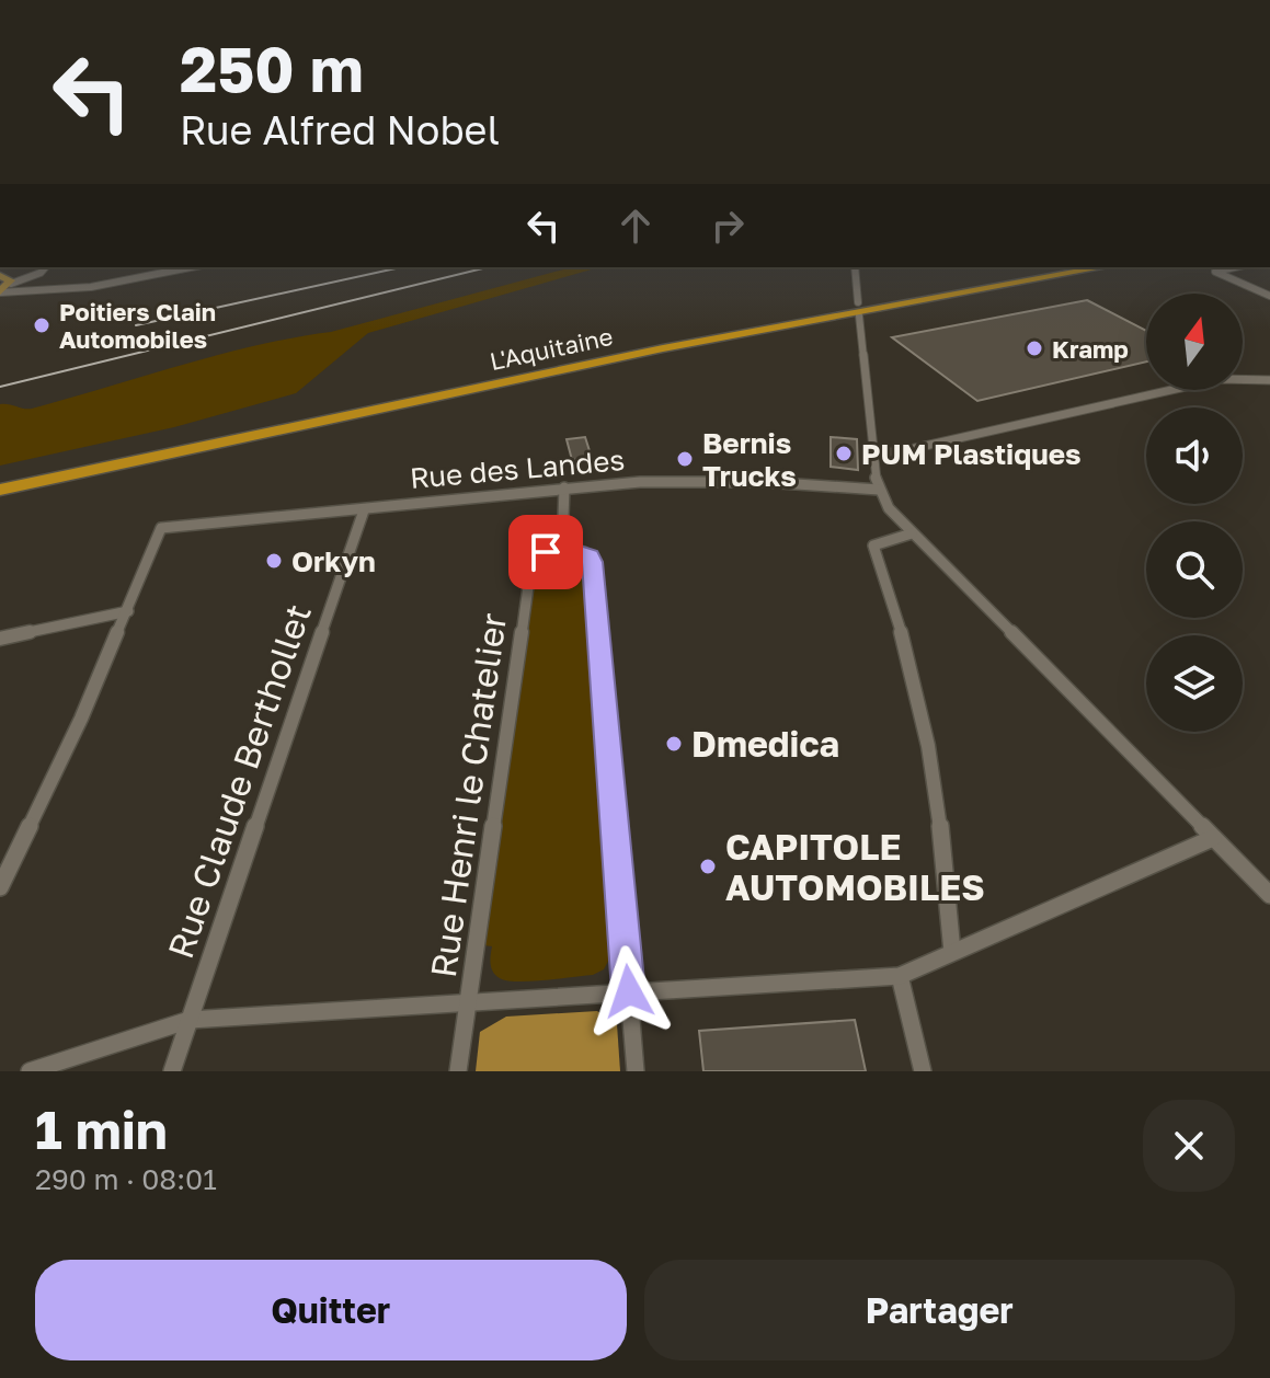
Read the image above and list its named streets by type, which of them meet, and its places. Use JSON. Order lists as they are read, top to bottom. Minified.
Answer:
{"streets":{"highway":["L'Aquitaine"],"street":["Rue des Landes","Rue Claude Berthollet","Rue Henri le Chatelier"]},"crossings":[["Rue des Landes","Rue Claude Berthollet"]],"places":["Poitiers Clain Automobiles","Kramp","PUM Plastiques","Bernis Trucks","Orkyn","Dmedica","CAPITOLE AUTOMOBILES"],"north":"top","page":{"turn":["250 m","Rue Alfred Nobel"],"heading":["1 min","290 m · 08:01"],"buttons":["Quitter","Partager"]}}
